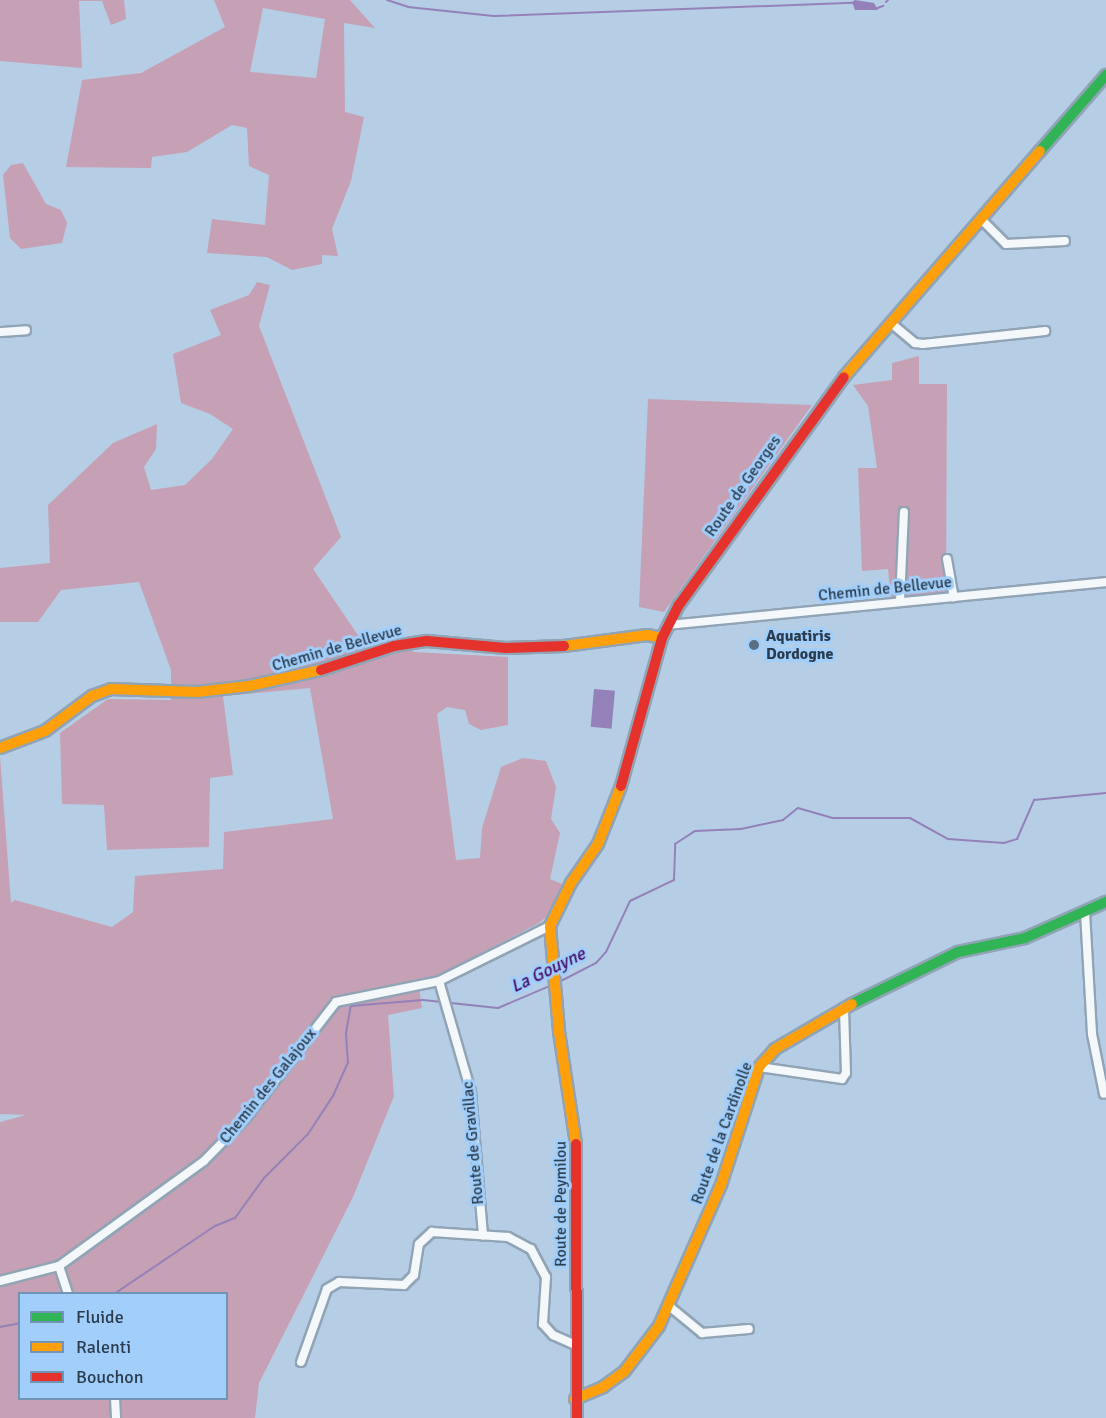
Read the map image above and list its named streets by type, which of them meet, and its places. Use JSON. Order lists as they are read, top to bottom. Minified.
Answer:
{"streets":{"street":["Route de Georges","Chemin de Bellevue","Chemin des Galajoux","Route de la Cardinolle","Route de Gravillac","Route de Peymilou"]},"crossings":[["Route de Georges","Chemin de Bellevue"],["Route de Georges","Chemin des Galajoux"],["Route de Georges","Route de Peymilou"],["Chemin des Galajoux","Route de Gravillac"],["Route de la Cardinolle","Route de Peymilou"]],"water":["La Gouyne"],"places":["Aquatiris Dordogne"],"legend":["Fluide","Ralenti","Bouchon"]}
